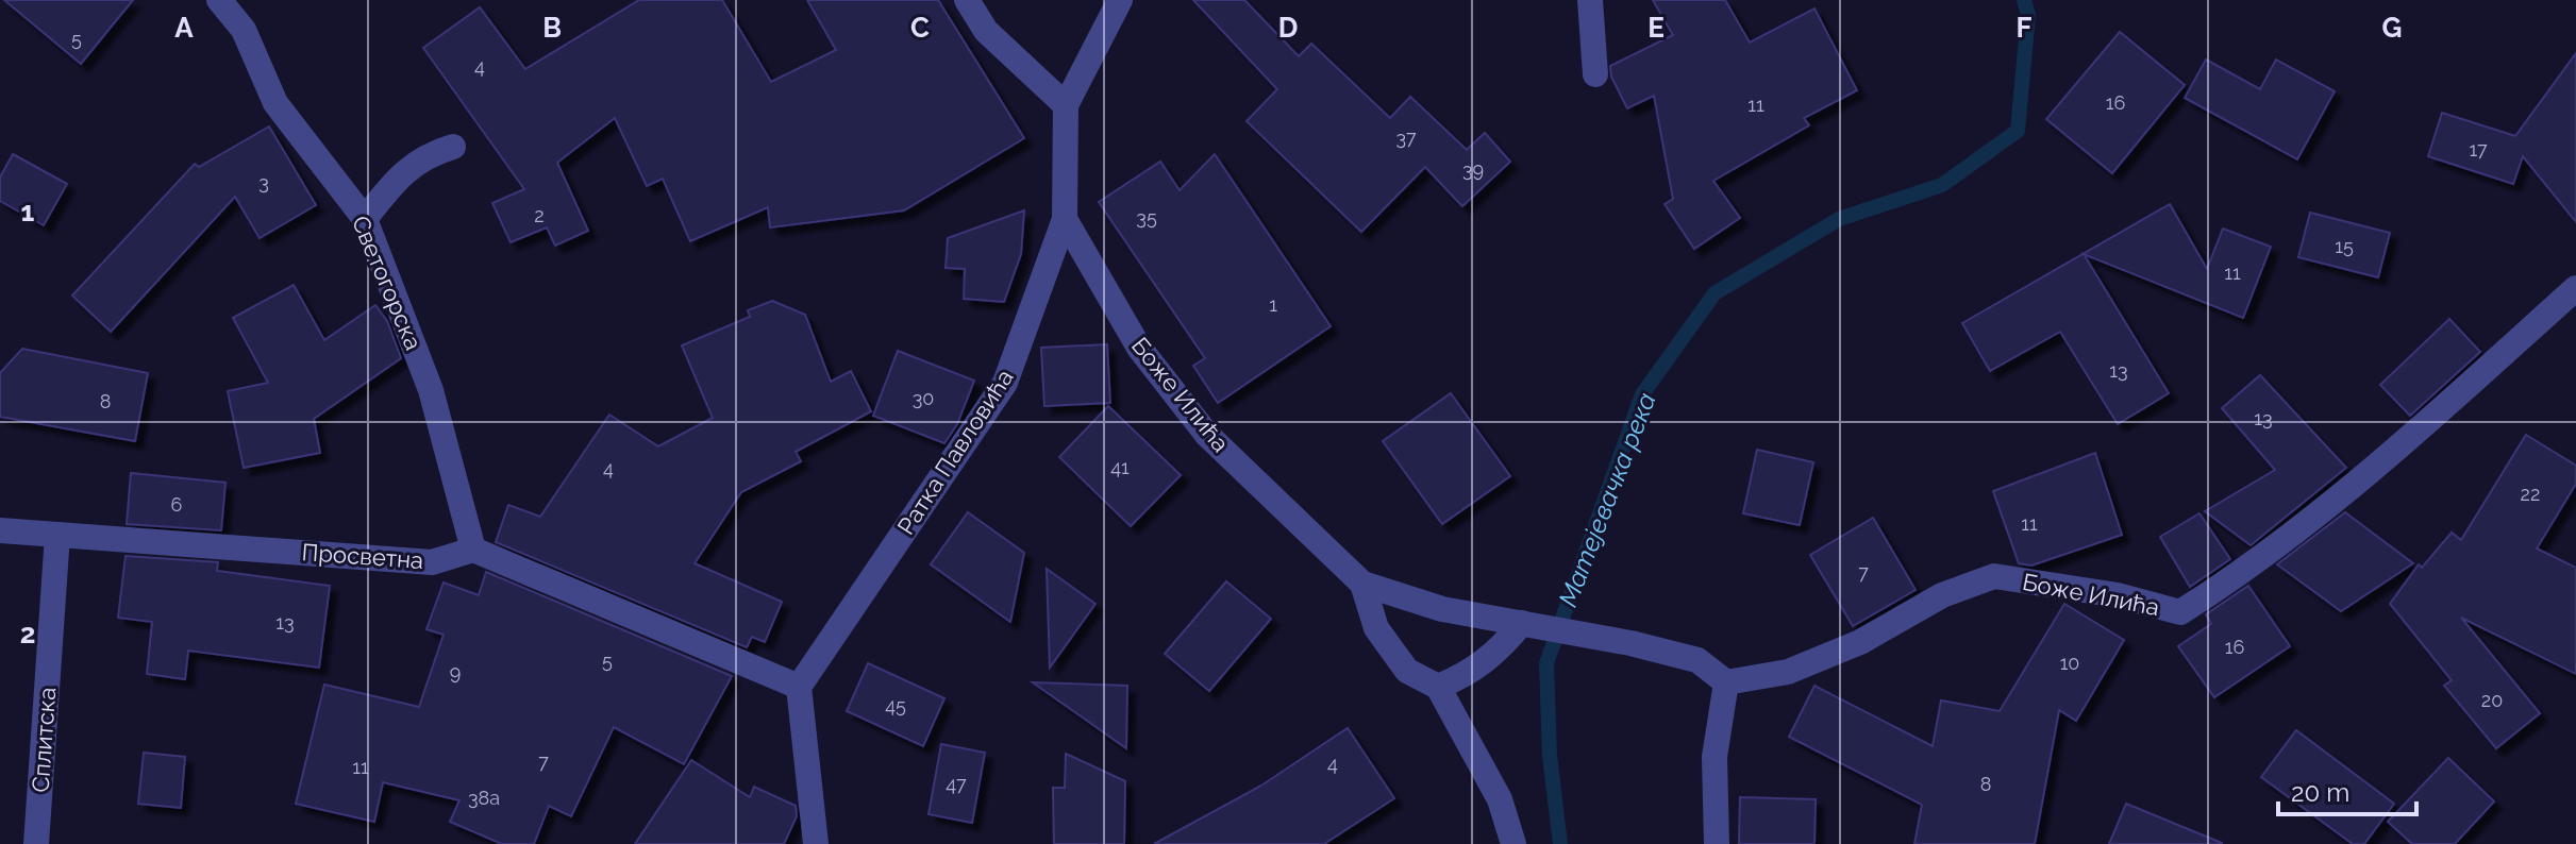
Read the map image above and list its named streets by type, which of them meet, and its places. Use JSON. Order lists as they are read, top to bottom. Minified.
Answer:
{"streets":{"street":["Светогорска","Боже Илића","Ратка Павловића","Просветна","Сплитска"]},"crossings":[["Светогорска","Просветна"],["Боже Илића","Ратка Павловића"],["Просветна","Сплитска"]],"water":["Матејевачка река"],"house_numbers":["5","4","16","11","37","17","39","3","2","35","15","11","1","13","30","8","13","41","4","22","6","11","7","13","16","5","10","9","20","45","7","4","11","47","8","38a"],"scale_bar":"20 m","grid":{"columns":["A","B","C","D","E","F","G"],"rows":["1","2"]}}
